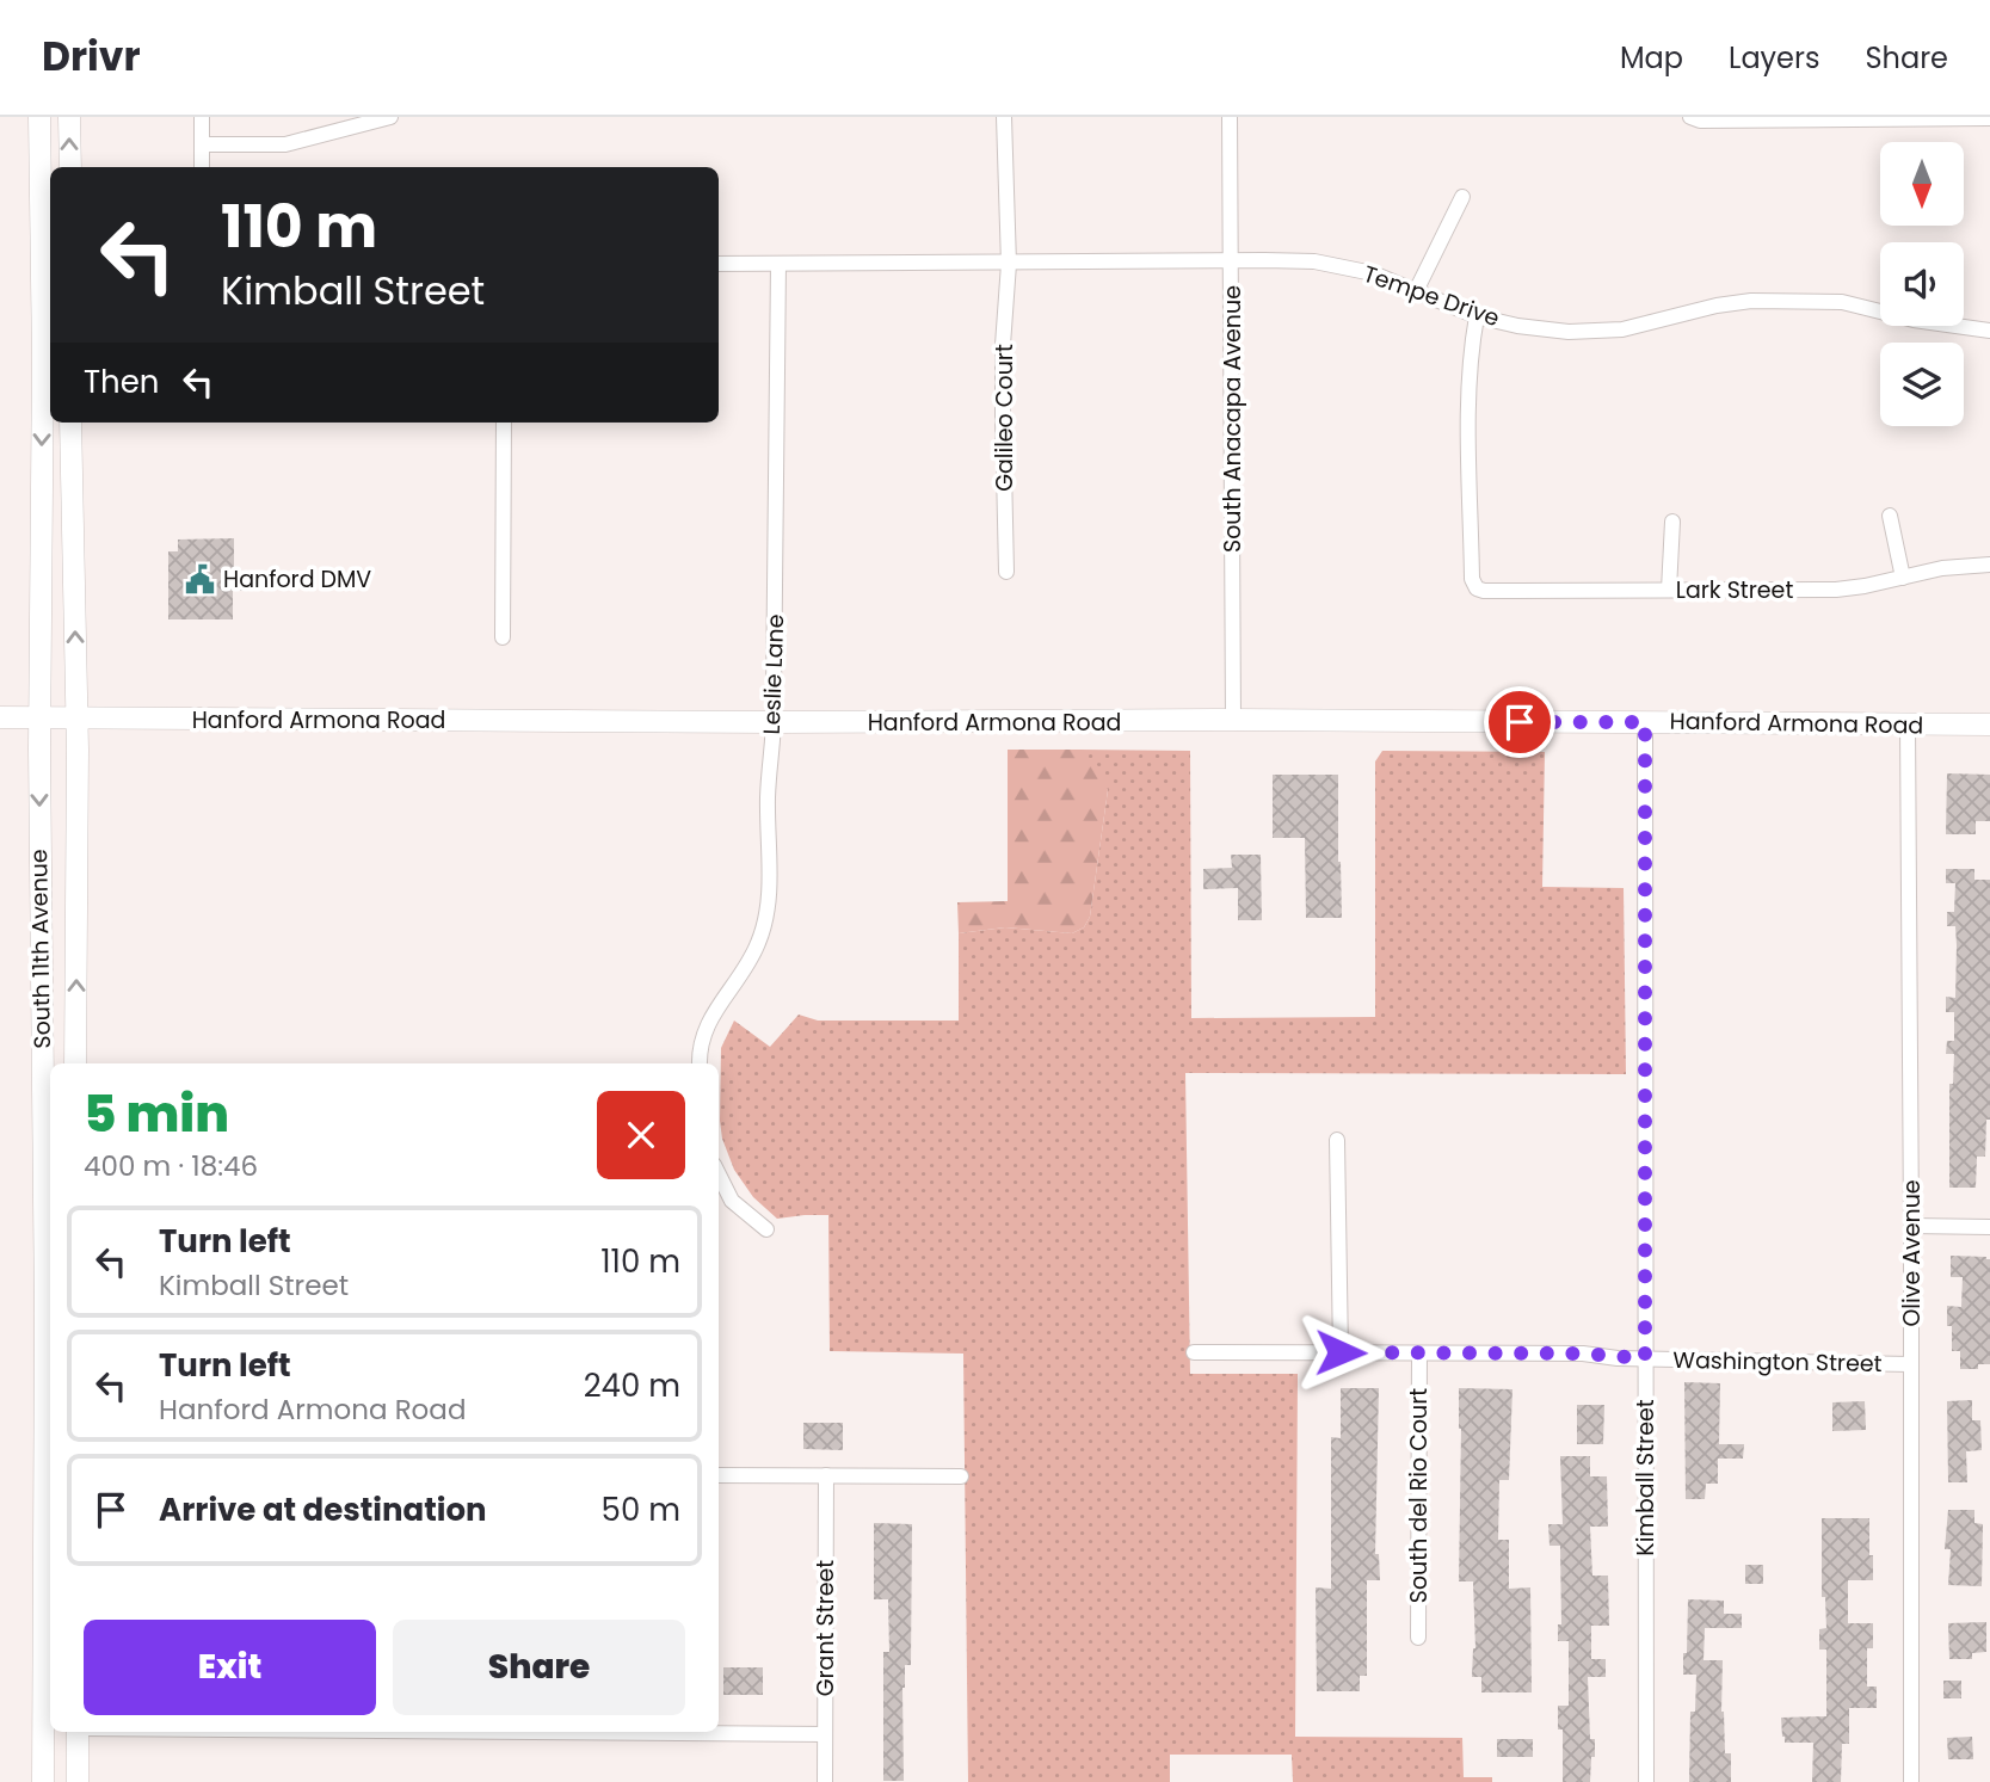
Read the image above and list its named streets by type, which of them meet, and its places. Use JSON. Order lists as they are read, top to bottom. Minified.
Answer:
{"streets":{"main road":["Hanford Armona Road","South 11th Avenue"],"street":["Tempe Drive","Galileo Court","South Anacapa Avenue","Lark Street","Leslie Lane","Olive Avenue","Washington Street","Kimball Street","South del Rio Court","Grant Street"]},"crossings":[["Tempe Drive","Galileo Court"],["Tempe Drive","South Anacapa Avenue"],["Tempe Drive","Lark Street"],["Tempe Drive","Leslie Lane"],["South Anacapa Avenue","Hanford Armona Road"],["Leslie Lane","Hanford Armona Road"],["Hanford Armona Road","South 11th Avenue"],["Hanford Armona Road","Olive Avenue"],["Hanford Armona Road","Kimball Street"],["Olive Avenue","Washington Street"],["Washington Street","Kimball Street"],["Washington Street","South del Rio Court"]],"places":{"public building":["Hanford DMV"]},"north":"bottom","page":{"header":"Drivr","nav":["Map","Layers","Share"],"turn":["110 m","Kimball Street"],"then":"Then","heading":["5 min","400 m · 18:46"],"list":[{"name":"Turn left","note":"Kimball Street","value":"110 m"},{"name":"Turn left","note":"Hanford Armona Road","value":"240 m"},{"name":"Arrive at destination","value":"50 m"}],"buttons":["Exit","Share"]}}
